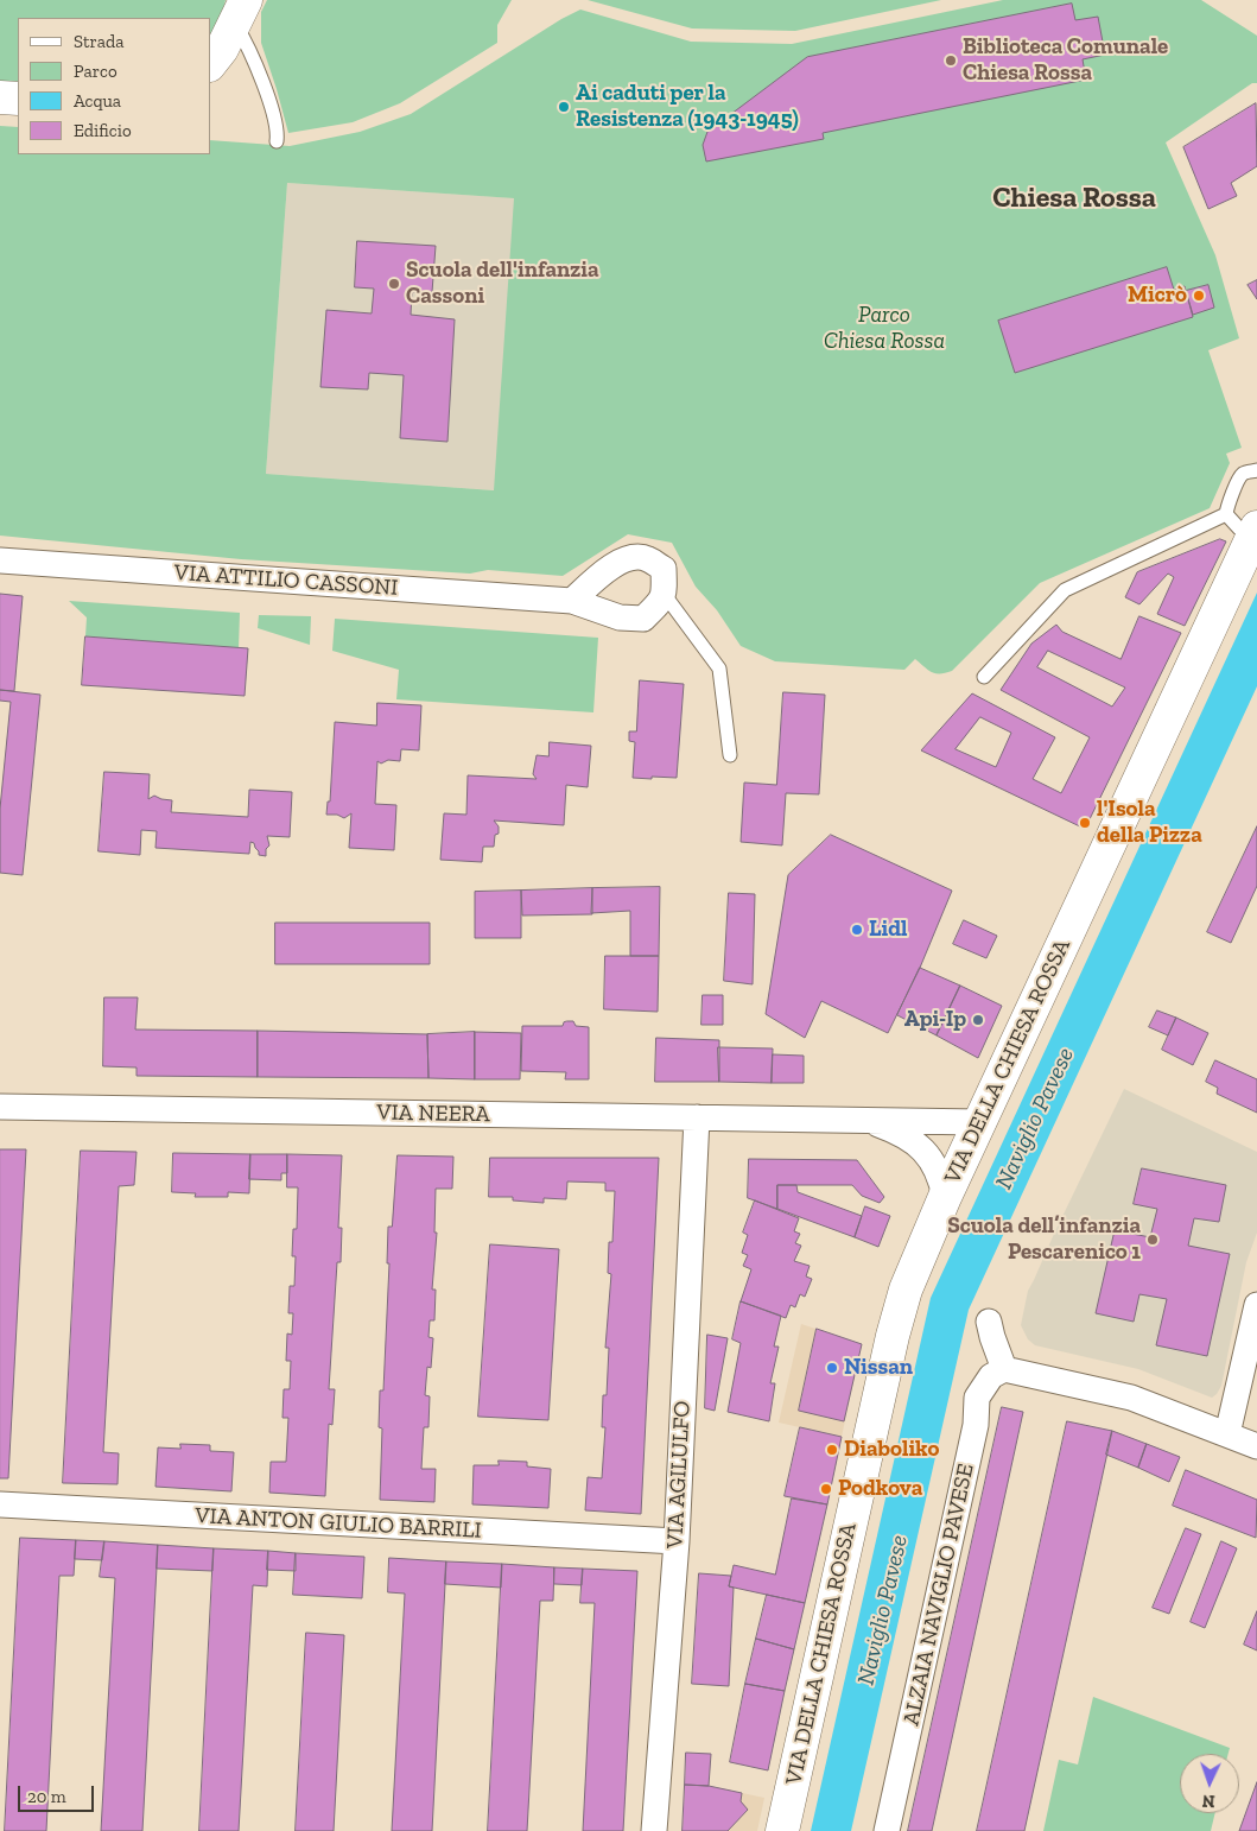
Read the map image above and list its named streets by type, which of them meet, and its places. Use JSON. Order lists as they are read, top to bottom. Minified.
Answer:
{"streets":{"main road":["VIA DELLA CHIESA ROSSA"],"street":["VIA ATTILIO CASSONI","VIA NEERA","VIA AGILULFO","VIA ANTON GIULIO BARRILI","ALZAIA NAVIGLIO PAVESE"]},"crossings":[["VIA DELLA CHIESA ROSSA","VIA NEERA"],["VIA NEERA","VIA AGILULFO"],["VIA AGILULFO","VIA ANTON GIULIO BARRILI"]],"districts":["Chiesa Rossa"],"water":["Naviglio Pavese"],"parks":["Parco Chiesa Rossa"],"places":["Biblioteca Comunale Chiesa Rossa","Ai caduti per la Resistenza (1943-1945)","Scuola dell'infanzia Cassoni","Micrò","l'Isola della Pizza","Lidl","Api-Ip","Scuola dell’infanzia Pescarenico 1","Nissan","Diaboliko","Podkova"],"legend":["Strada","Parco","Acqua","Edificio"],"scale_bar":"20 m","north":"bottom"}
